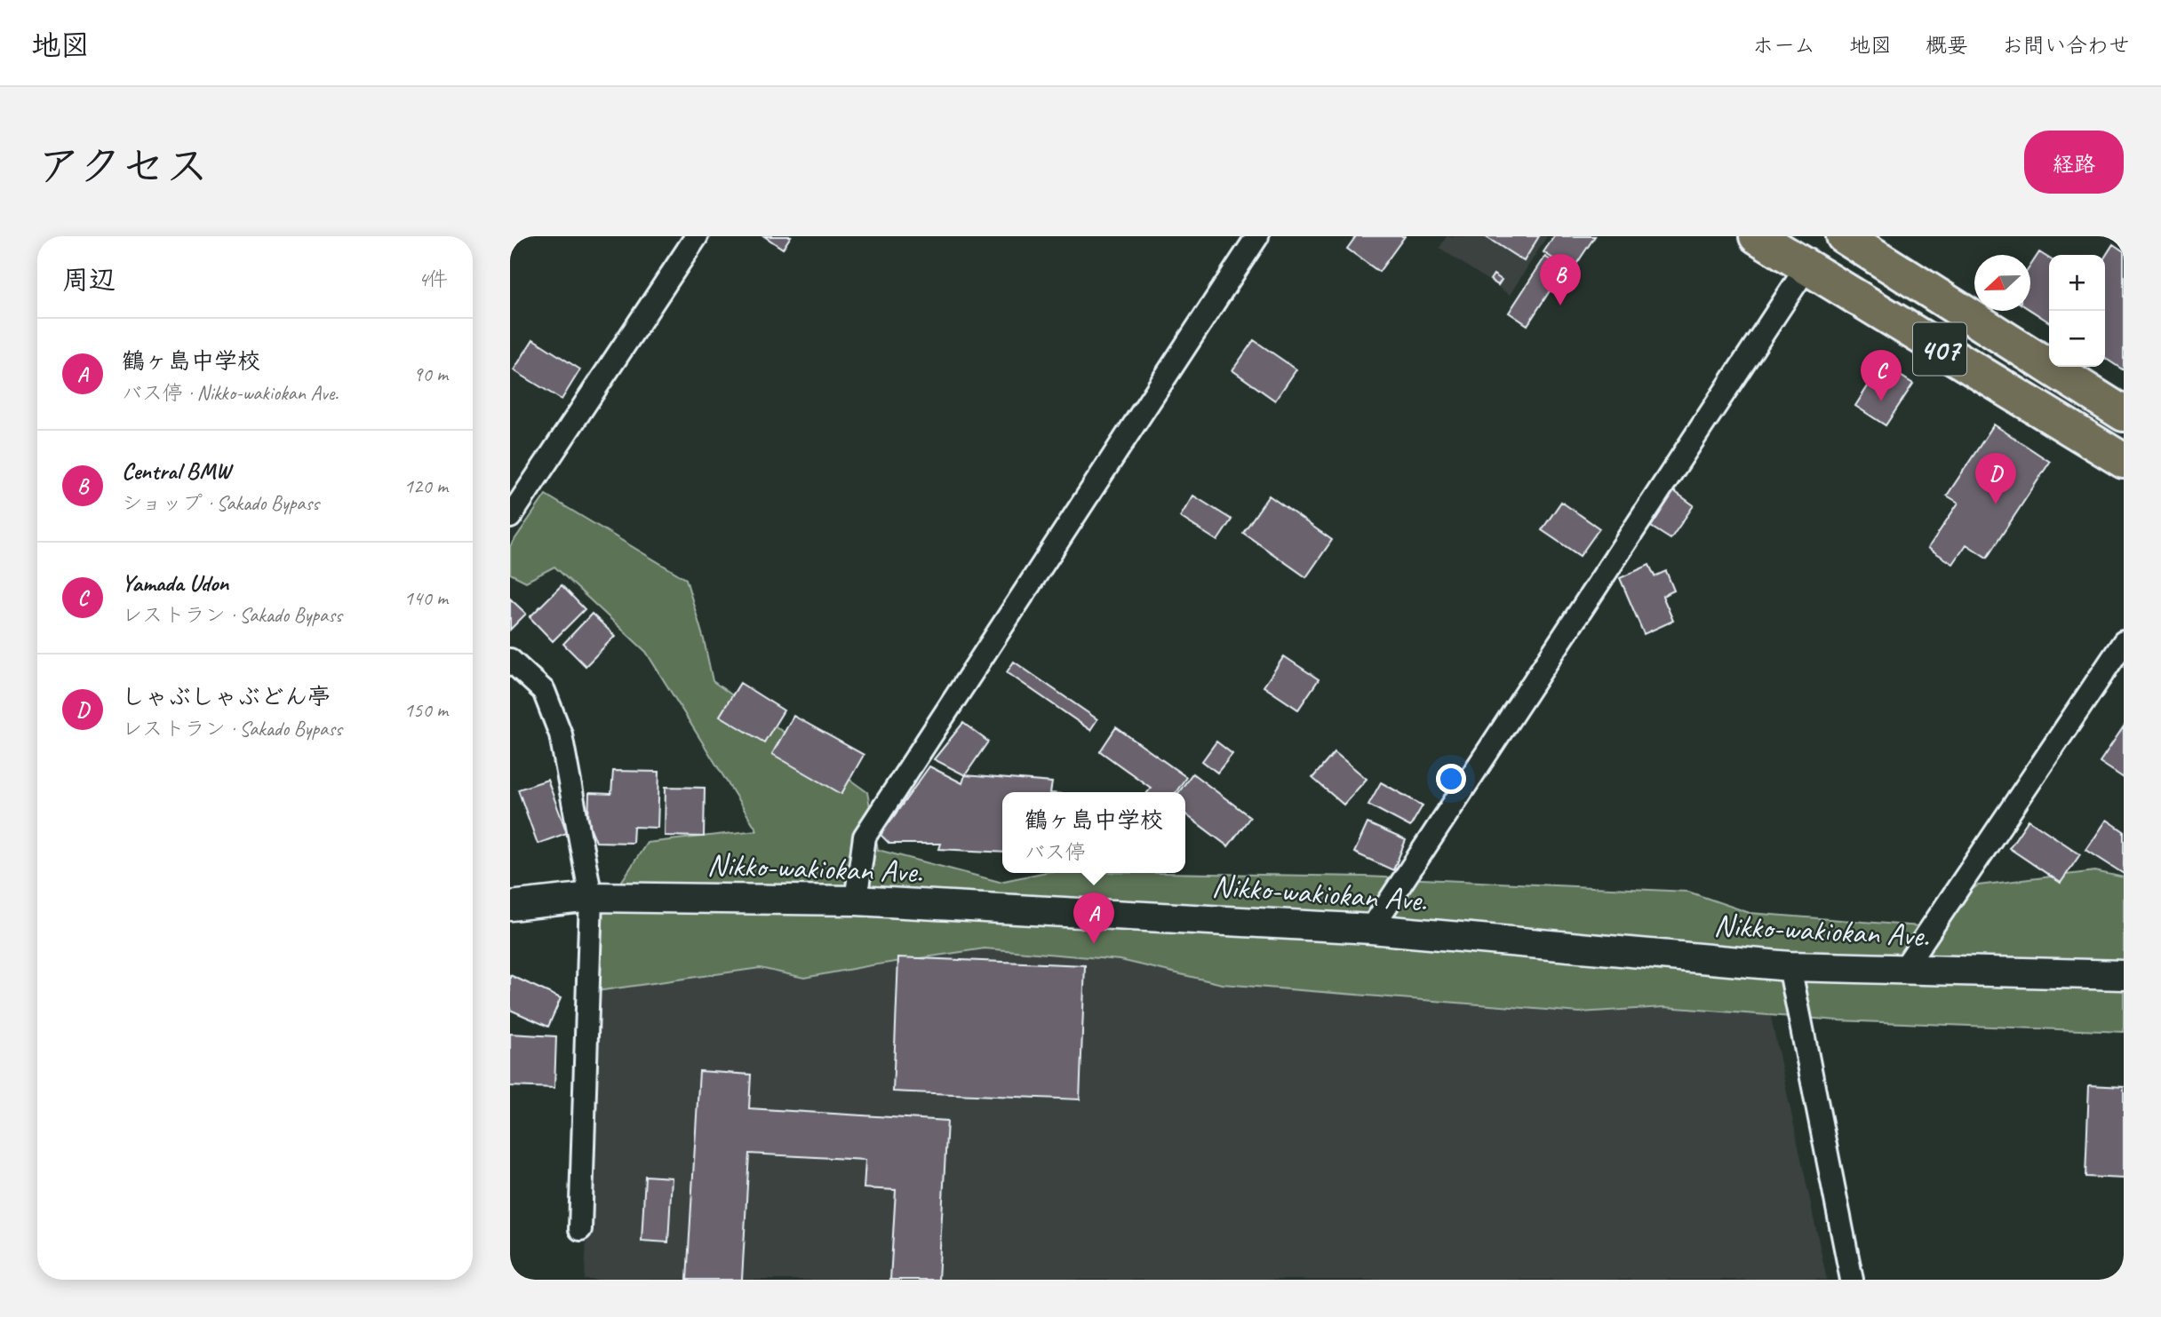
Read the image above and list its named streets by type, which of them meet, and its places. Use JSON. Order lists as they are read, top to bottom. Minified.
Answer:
{"streets":{"highway":["407"],"street":["Nikko-wakiokan Ave."]},"north":"left","page":{"header":"地図","nav":["ホーム","地図","概要","お問い合わせ"],"title":"アクセス","buttons":"経路","heading":["周辺","4件"],"pins":["B","C","D","A"],"map_buttons":["+","−"],"list":[{"mark":"A","name":"鶴ヶ島中学校","note":"バス停 · Nikko-wakiokan Ave.","value":"90 m"},{"mark":"B","name":"Central BMW","note":"ショップ · Sakado Bypass","value":"120 m"},{"mark":"C","name":"Yamada Udon","note":"レストラン · Sakado Bypass","value":"140 m"},{"mark":"D","name":"しゃぶしゃぶどん亭","note":"レストラン · Sakado Bypass","value":"150 m"}],"popup":["鶴ヶ島中学校","バス停"]}}
